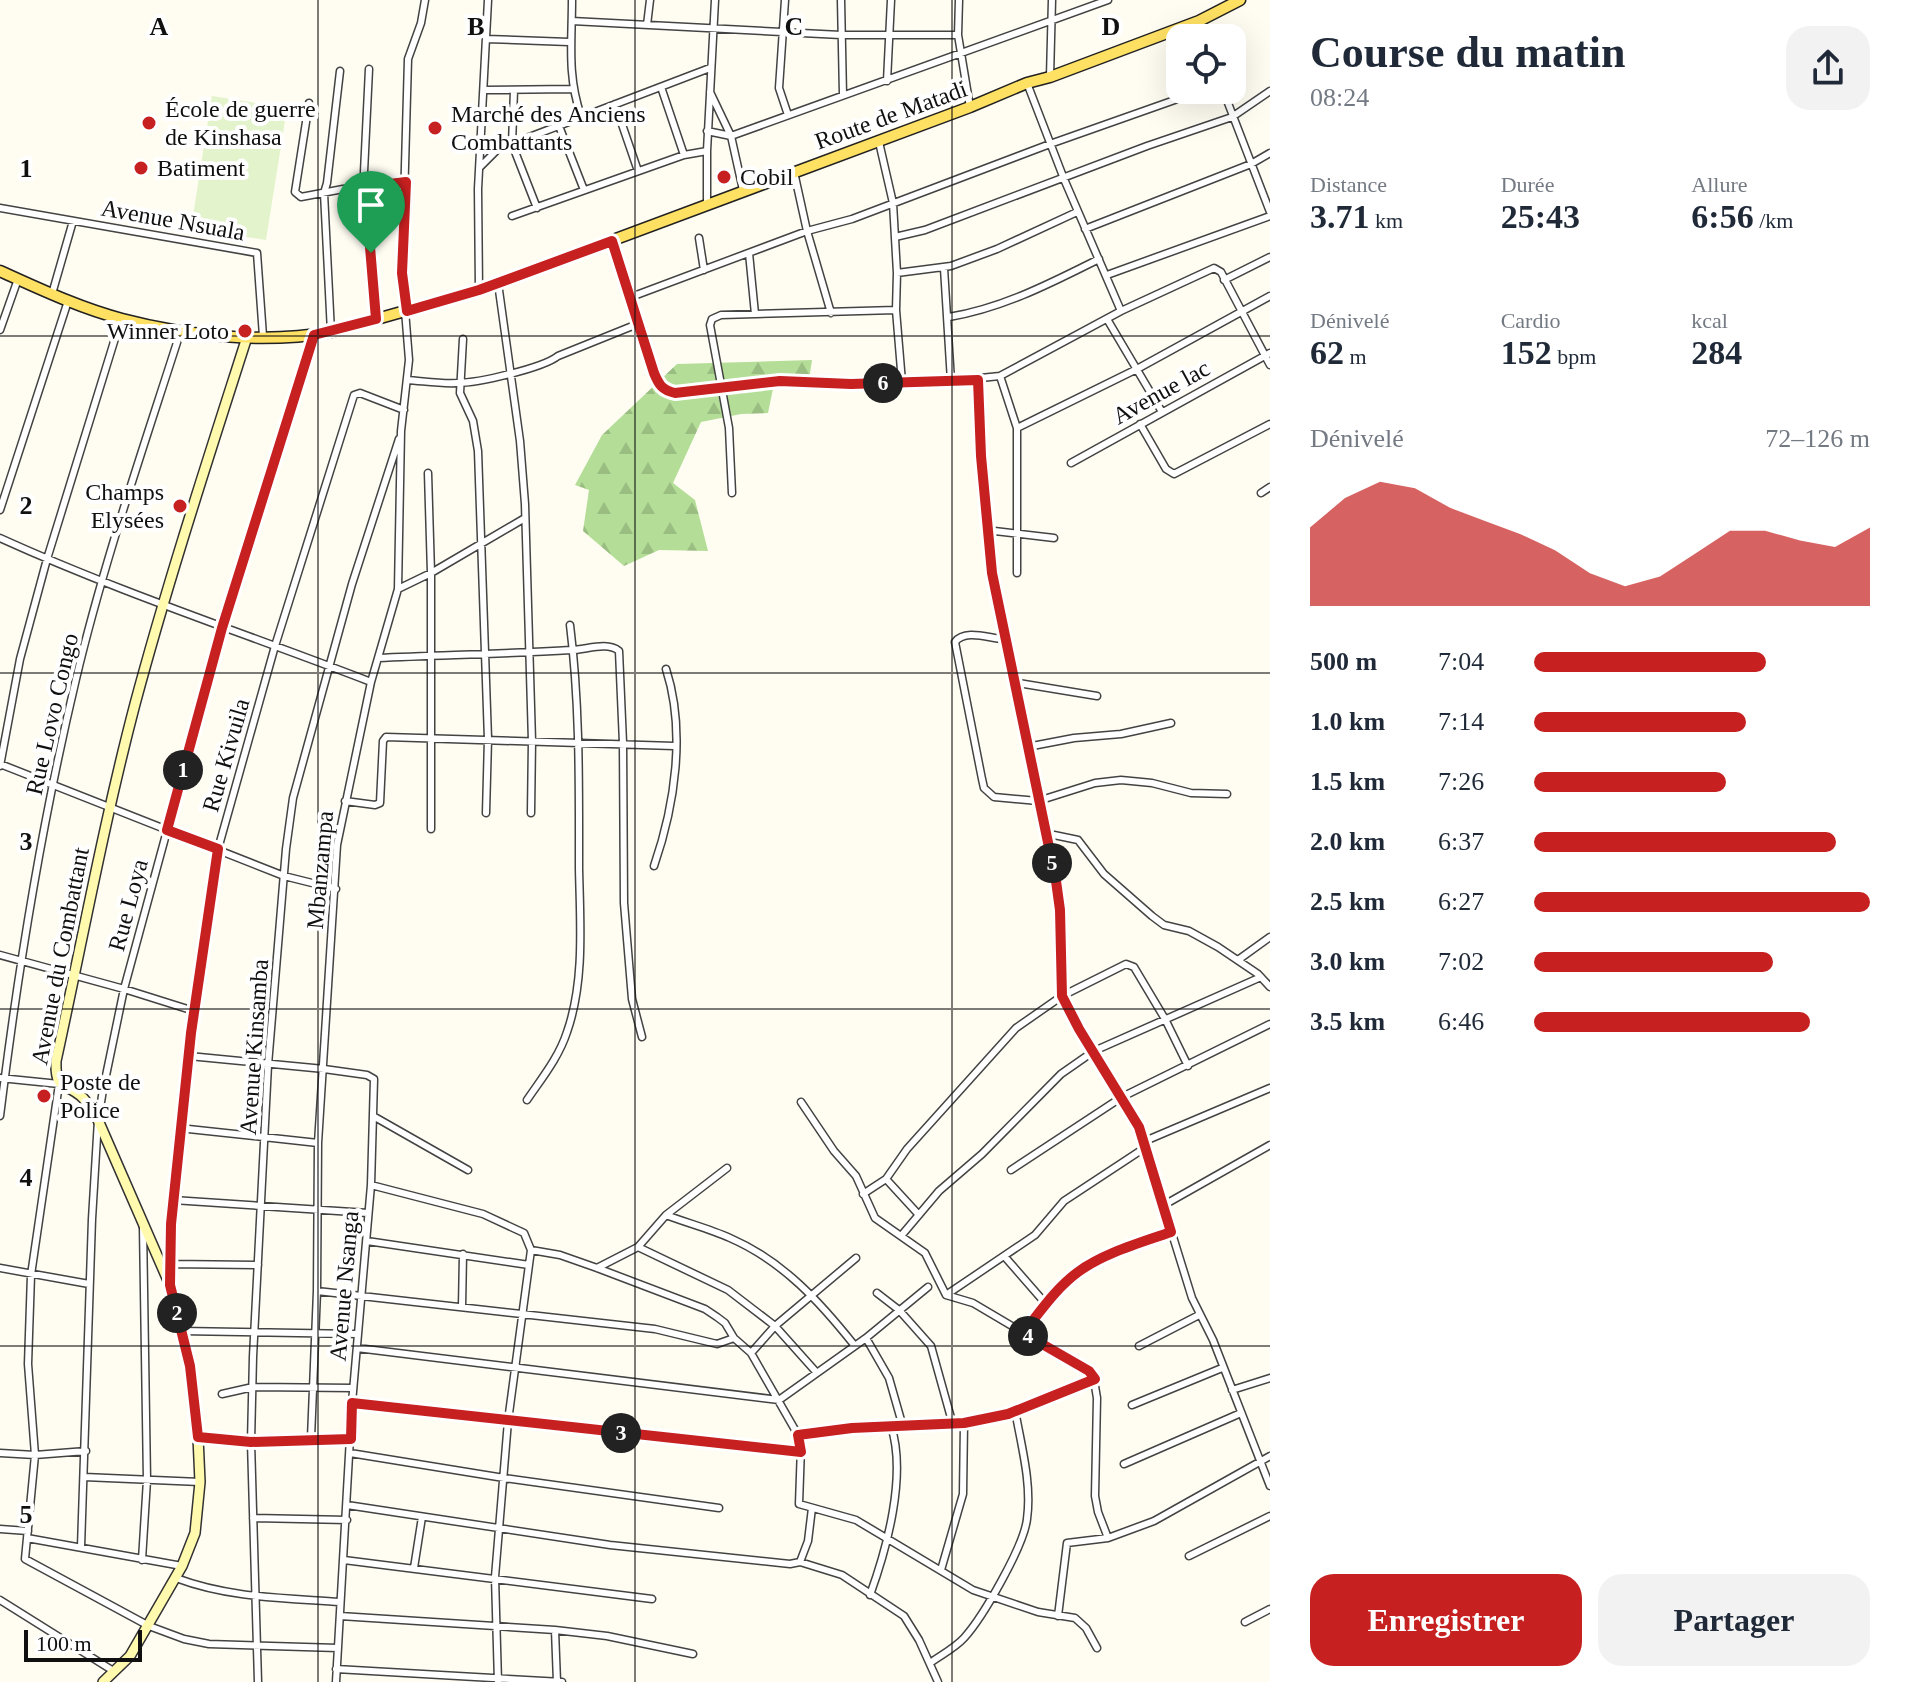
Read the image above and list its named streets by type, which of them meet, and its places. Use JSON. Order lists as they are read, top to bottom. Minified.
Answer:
{"streets":{"main road":["Route de Matadi"],"street":["Avenue Nsuala","Avenue lac","Rue Lovo Congo","Rue Kivuila","Mbanzampa","Rue Loya","Avenue du Combattant","Avenue Kinsamba","Avenue Nsanga"]},"crossings":[["Route de Matadi","Avenue Nsuala"],["Route de Matadi","Rue Lovo Congo"],["Route de Matadi","Mbanzampa"],["Route de Matadi","Rue Loya"],["Route de Matadi","Avenue du Combattant"],["Rue Kivuila","Mbanzampa"],["Rue Kivuila","Avenue du Combattant"],["Rue Kivuila","Avenue Nsanga"],["Mbanzampa","Avenue Kinsamba"],["Mbanzampa","Avenue Nsanga"],["Rue Loya","Avenue du Combattant"],["Avenue Kinsamba","Avenue Nsanga"]],"places":["École de guerre de Kinshasa","Marché des Anciens Combattants","Batiment","Cobil","Winner Loto","Champs Elysées","Poste de Police"],"scale_bar":"100 m","page":{"heading":["Course du matin","08:24"],"stats":[["Distance","3.71 km"],["Durée","25:43"],["Allure","6:56 /km"],["Dénivelé","62 m"],["Cardio","152 bpm"],["kcal","284"]],"pins":["6","1","5","2","4","3"],"chart":["Dénivelé","72–126 m"],"list":[{"name":"500 m","note":"7:04"},{"name":"1.0 km","note":"7:14"},{"name":"1.5 km","note":"7:26"},{"name":"2.0 km","note":"6:37"},{"name":"2.5 km","note":"6:27"},{"name":"3.0 km","note":"7:02"},{"name":"3.5 km","note":"6:46"}],"buttons":["Enregistrer","Partager"],"scale":"100 m"},"grid":{"columns":["A","B","C","D"],"rows":["1","2","3","4","5"]}}
